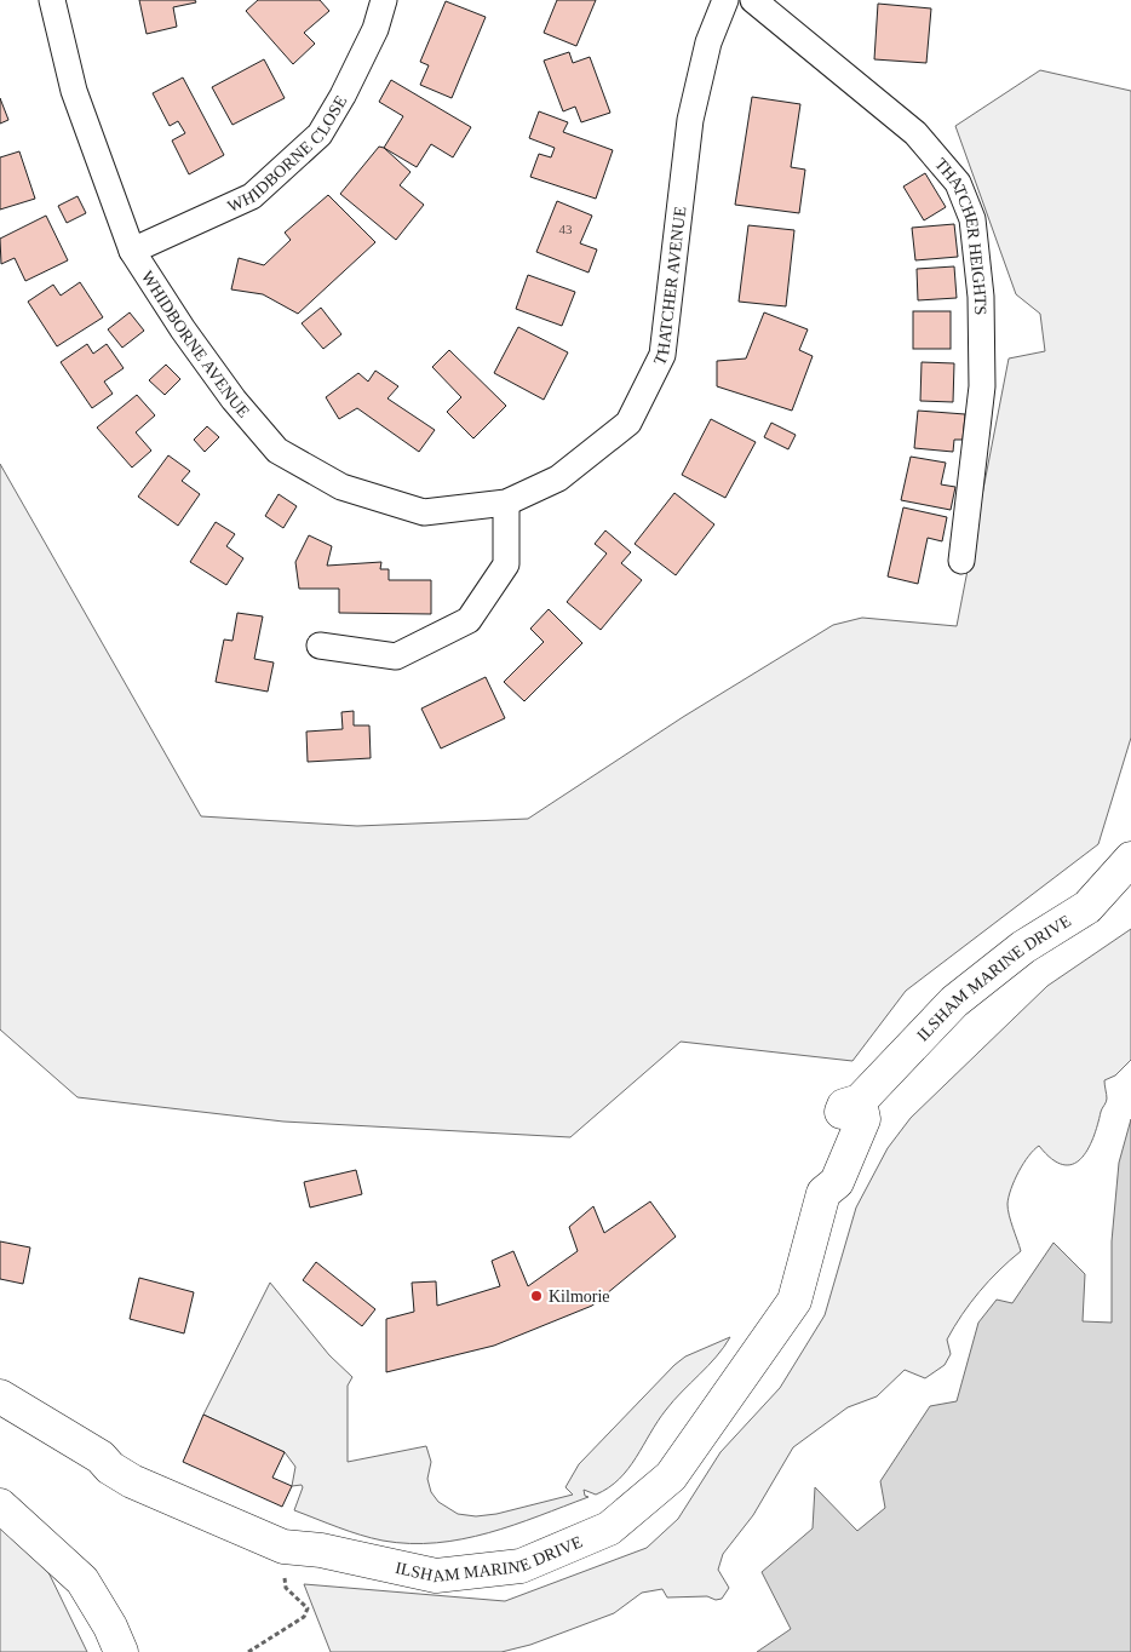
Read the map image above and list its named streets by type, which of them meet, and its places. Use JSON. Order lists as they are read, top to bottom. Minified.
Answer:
{"streets":{"street":["WHIDBORNE CLOSE","THATCHER HEIGHTS","THATCHER AVENUE","WHIDBORNE AVENUE","ILSHAM MARINE DRIVE"]},"crossings":[["WHIDBORNE CLOSE","WHIDBORNE AVENUE"],["THATCHER AVENUE","WHIDBORNE AVENUE"]],"places":["Kilmorie"],"house_numbers":["43"]}
